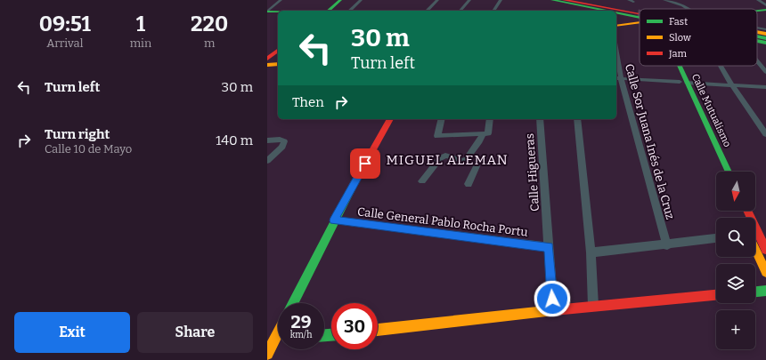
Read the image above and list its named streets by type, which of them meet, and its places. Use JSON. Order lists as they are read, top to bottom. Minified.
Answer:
{"streets":{"main road":["Calle Mutualismo"],"street":["Calle Sor Juana Inés de la Cruz","Calle Higueras","Calle General Pablo Rocha Portu"]},"crossings":[["Calle Higueras","Calle General Pablo Rocha Portu"]],"districts":["MIGUEL ALEMAN"],"legend":["Fast","Slow","Jam"],"north":"bottom","page":{"eta":["09:51","Arrival","1","min","220","m"],"turn":["30 m","Turn left"],"list":[{"name":"Turn left","value":"30 m"},{"name":"Turn right","note":"Calle 10 de Mayo","value":"140 m"}],"then":"Then","map_buttons":"+","speed":"29 km/h","limit":"30","buttons":["Exit","Share"]}}
